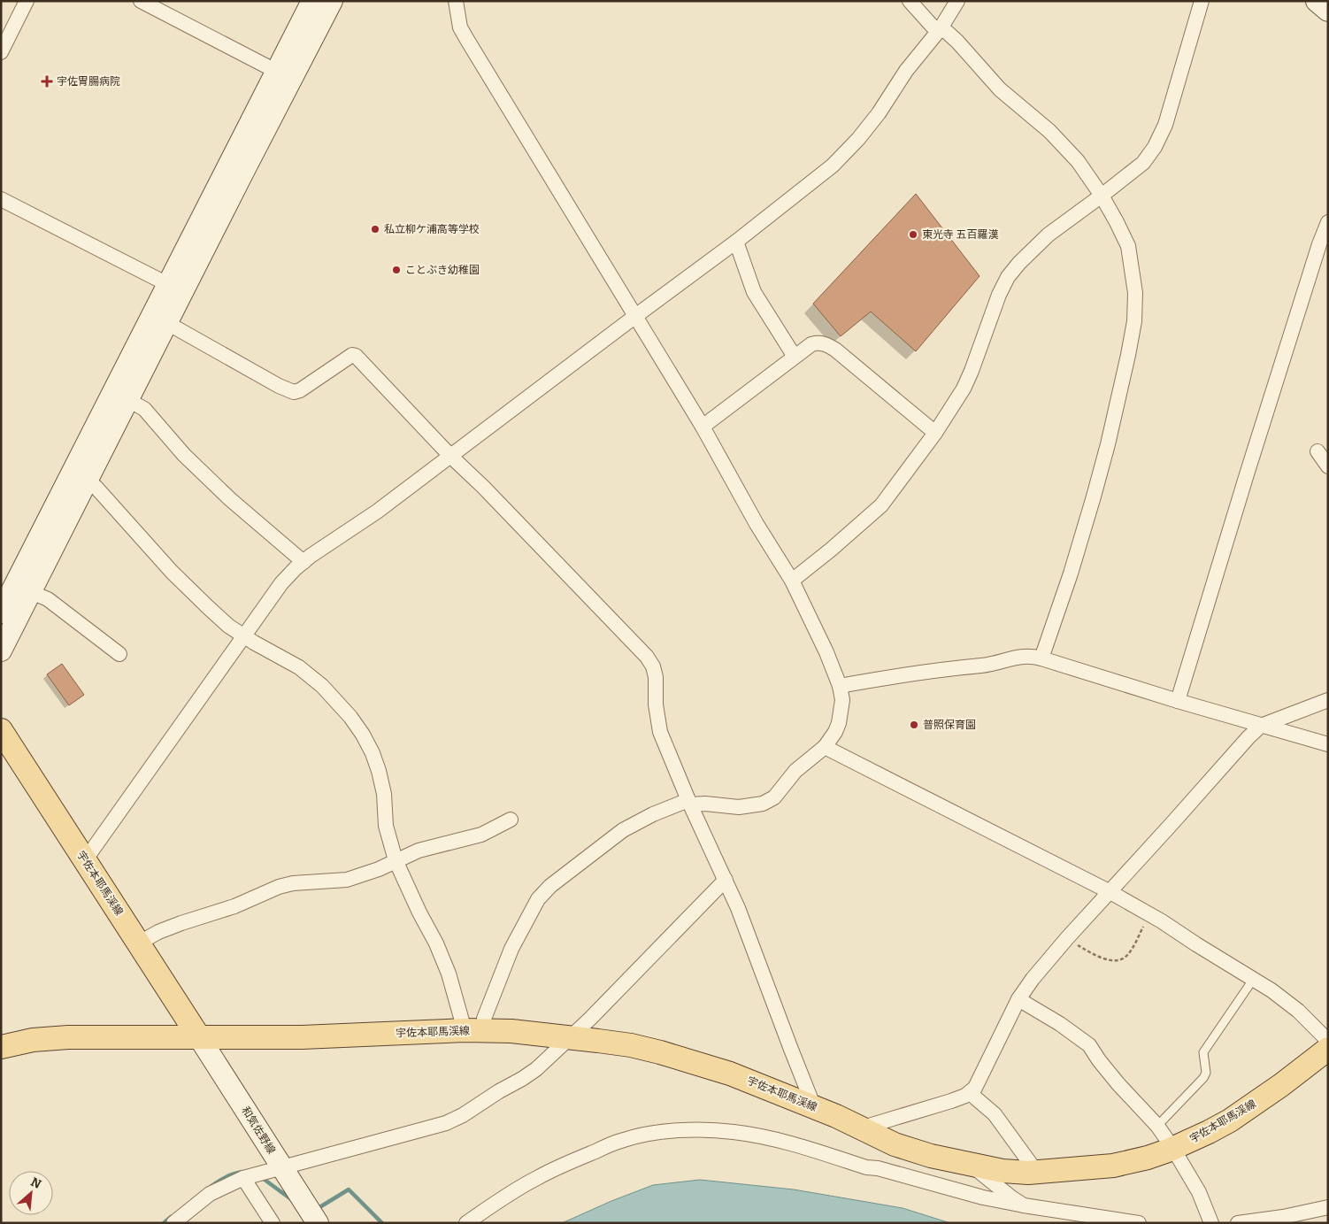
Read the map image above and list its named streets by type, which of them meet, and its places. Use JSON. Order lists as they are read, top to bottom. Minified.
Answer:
{"streets":{"main road":["宇佐本耶馬渓線"],"street":["和気佐野線"]},"crossings":[["宇佐本耶馬渓線","和気佐野線"]],"places":{"health":["宇佐胃腸病院"],"other":["私立柳ケ浦高等学校","東光寺 五百羅漢","ことぶき幼稚園","普照保育園"]},"north":"top right"}
